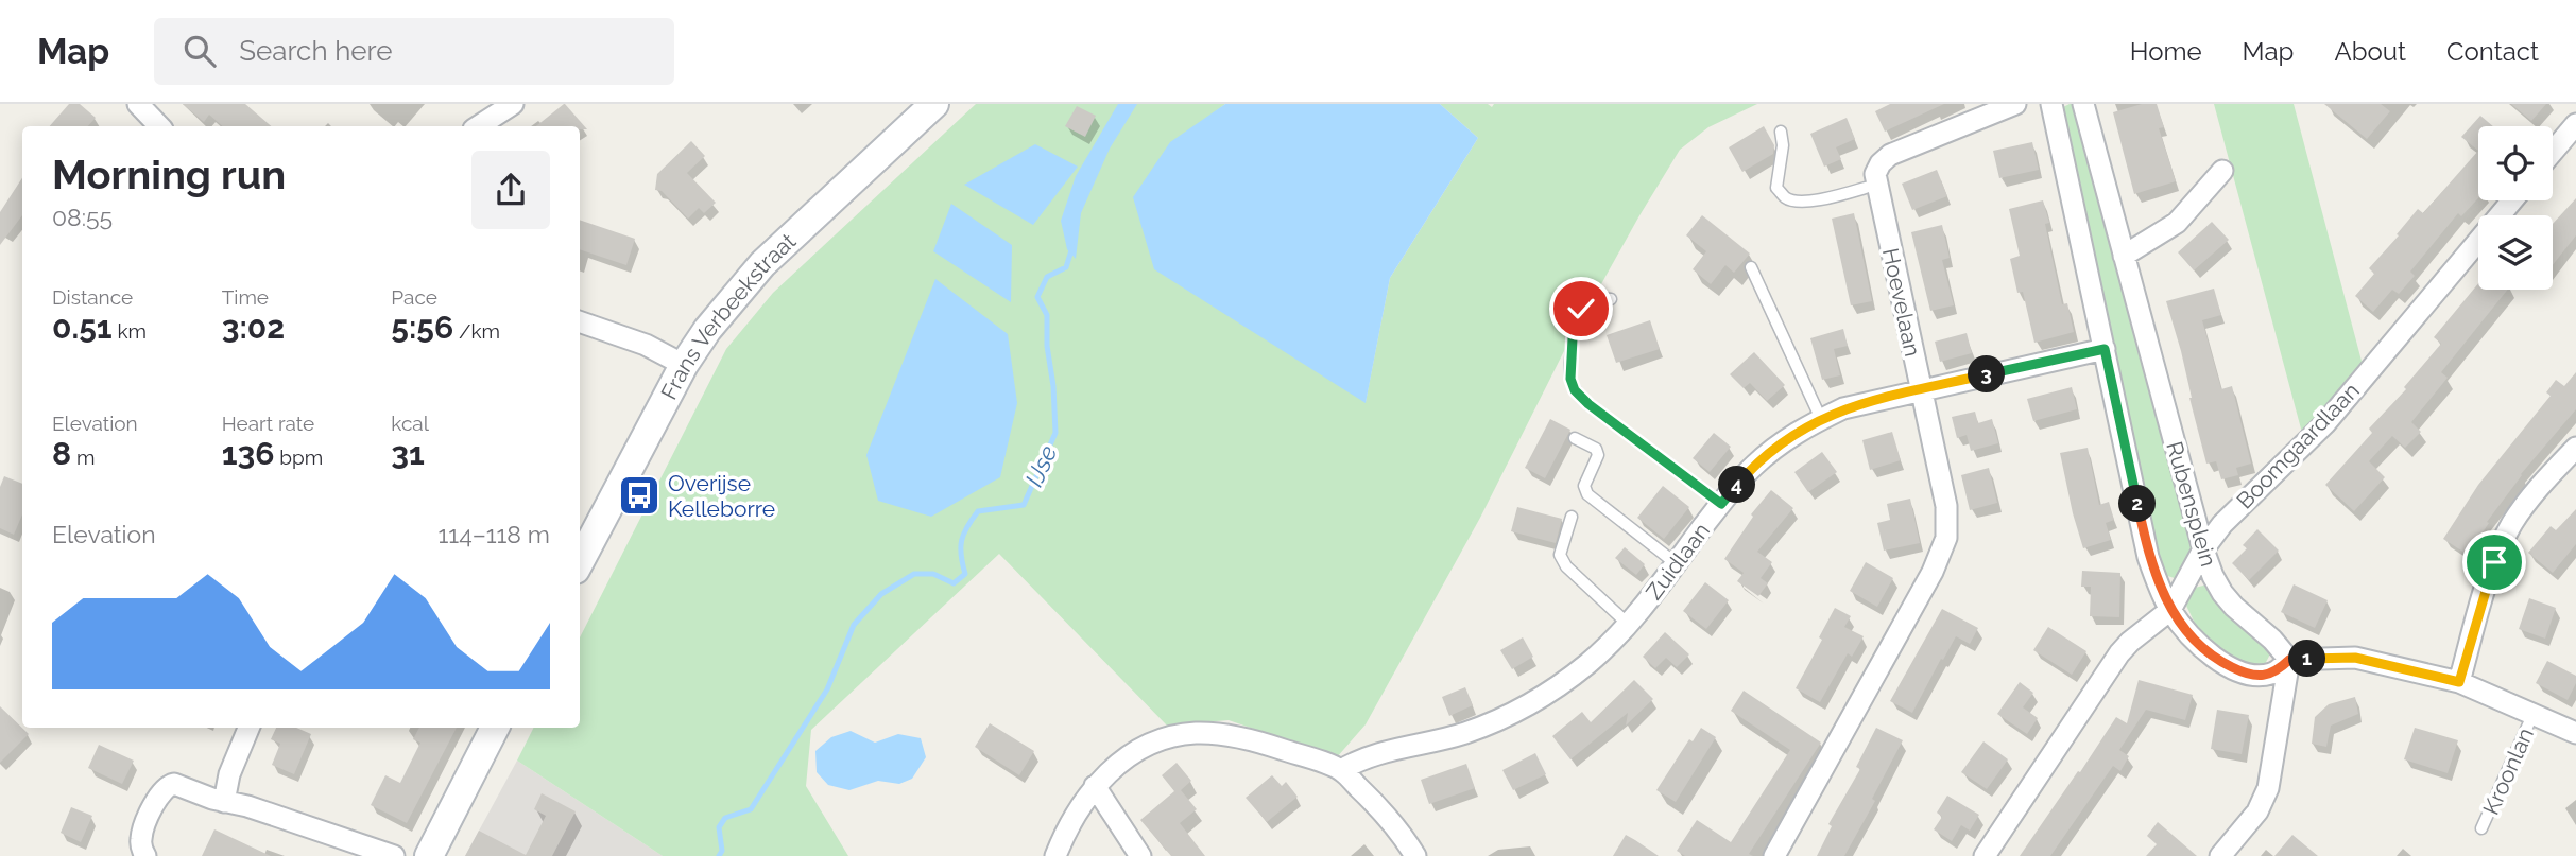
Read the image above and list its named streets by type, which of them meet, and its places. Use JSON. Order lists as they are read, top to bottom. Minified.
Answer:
{"streets":{"main road":["Frans Verbeekstraat"],"street":["Hoevelaan","Boomgaardlaan","Rubensplein","Zuidlaan","Kroonlan"]},"crossings":[["Hoevelaan","Zuidlaan"],["Boomgaardlaan","Rubensplein"],["Rubensplein","Kroonlan"]],"water":["IJse"],"places":{"bus stop":["Overijse Kelleborre"]},"page":{"header":"Map","search":"Search here","nav":["Home","Map","About","Contact"],"heading":["Morning run","08:55"],"stats":[["Distance","0.51 km"],["Time","3:02"],["Pace","5:56 /km"],["Elevation","8 m"],["Heart rate","136 bpm"],["kcal","31"]],"pins":["3","4","2","1"],"chart":["Elevation","114–118 m"]}}
